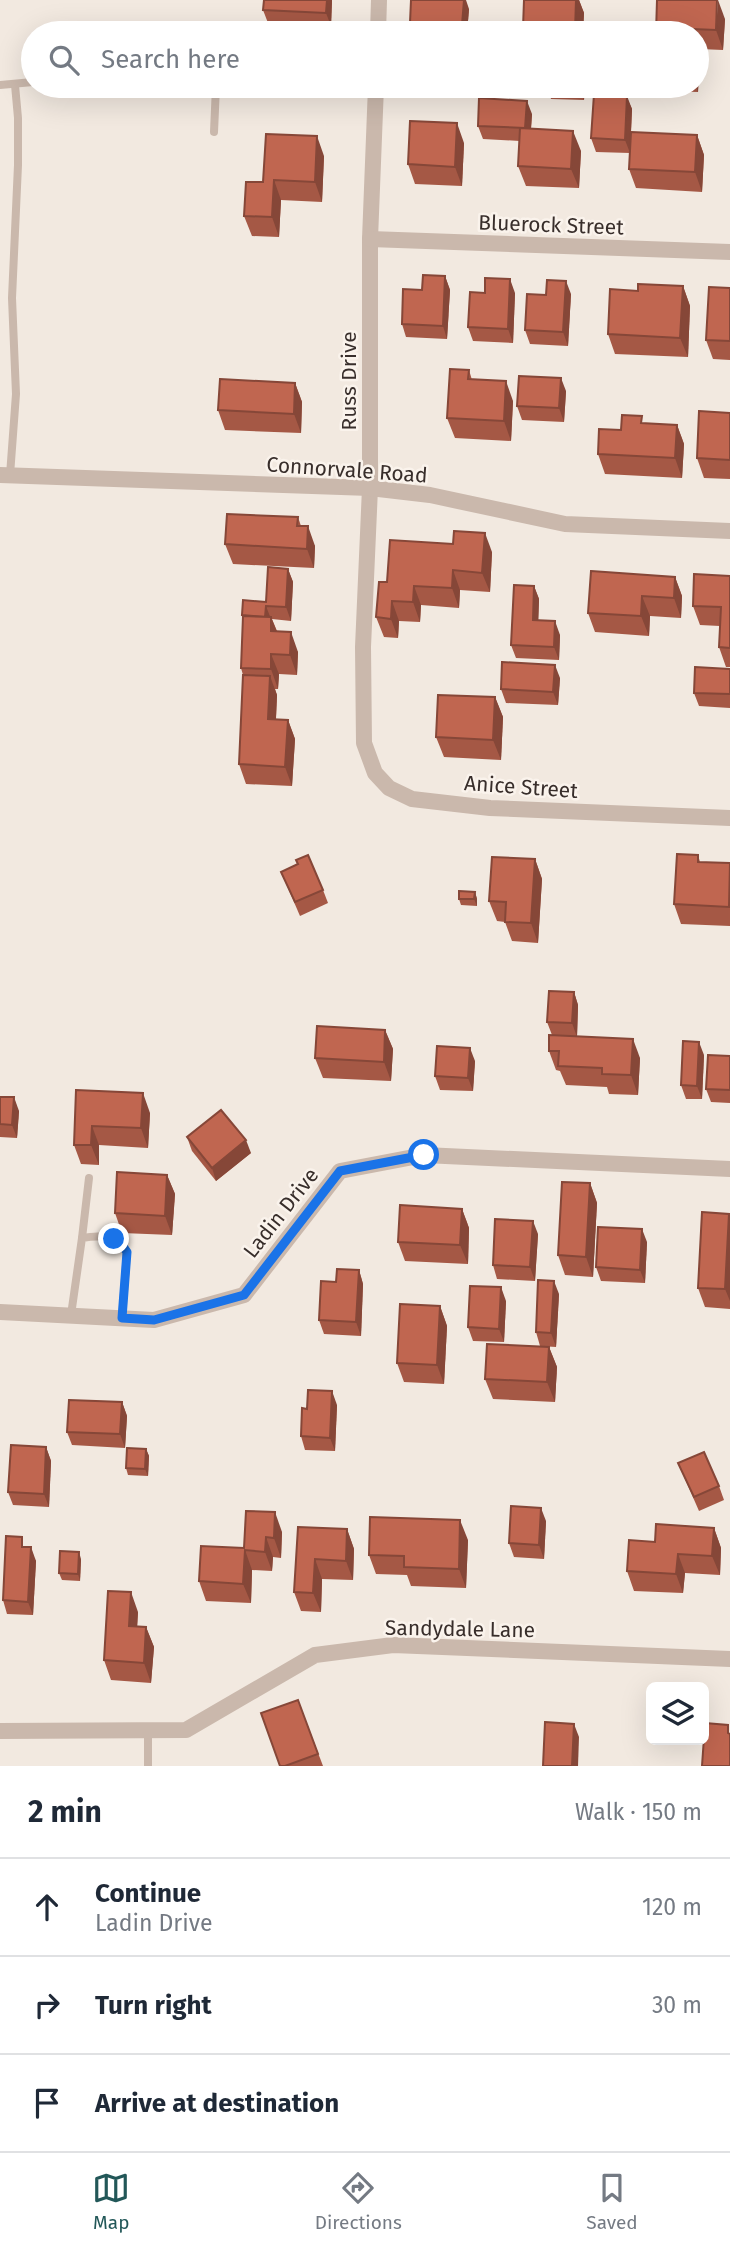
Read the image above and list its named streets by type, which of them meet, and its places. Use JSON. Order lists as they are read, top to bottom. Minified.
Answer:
{"streets":{"street":["Bluerock Street","Russ Drive","Connorvale Road","Anice Street","Ladin Drive","Sandydale Lane"]},"crossings":[["Bluerock Street","Russ Drive"],["Russ Drive","Connorvale Road"],["Russ Drive","Anice Street"]],"page":{"search":"Search here","heading":["2 min","Walk · 150 m"],"list":[["Continue","Ladin Drive","120 m"],["Turn right","30 m"],"Arrive at destination"],"nav":["Map","Directions","Saved"]}}
